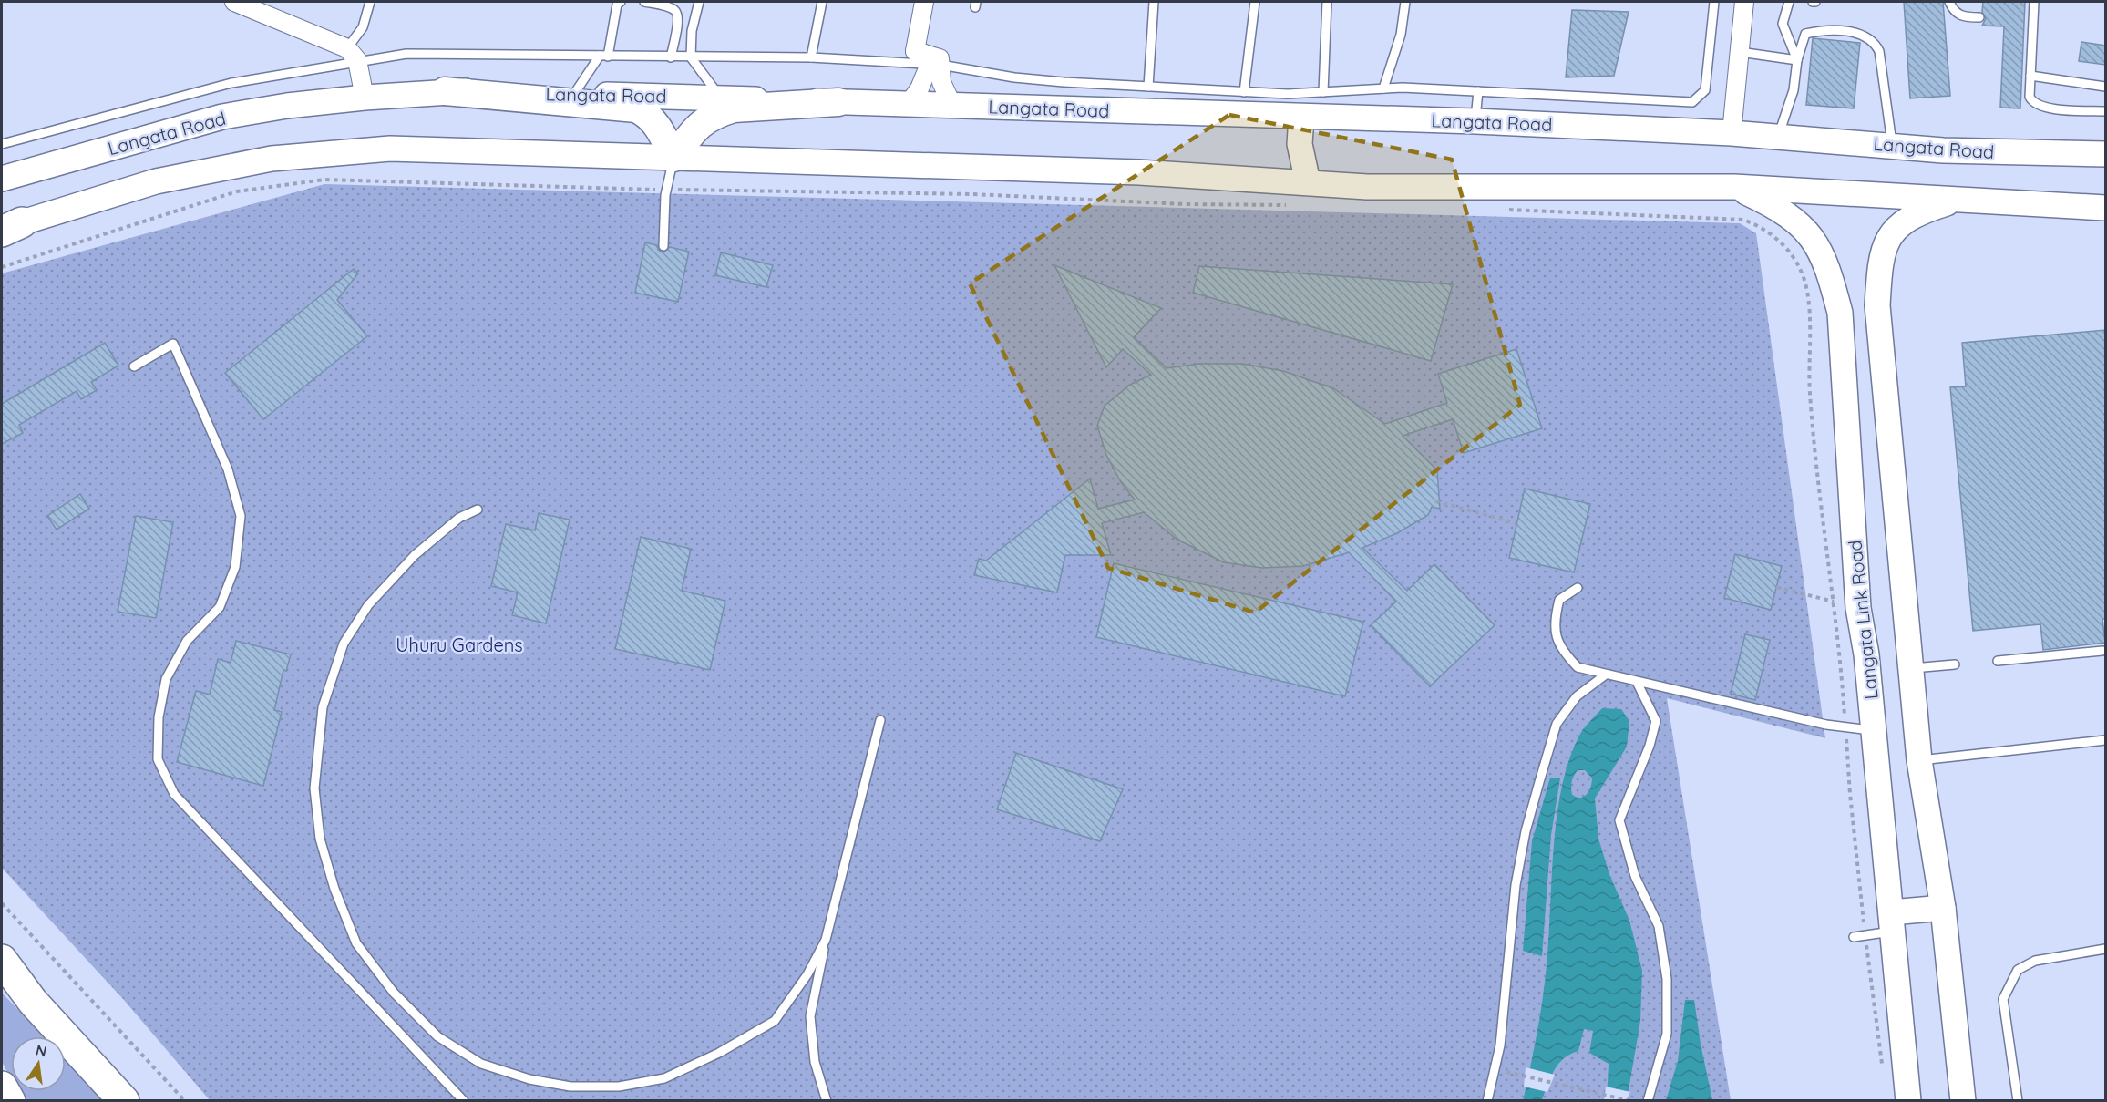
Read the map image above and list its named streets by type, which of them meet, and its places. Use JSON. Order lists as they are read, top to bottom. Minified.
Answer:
{"streets":{"main road":["Langata Road","Langata Link Road"]},"parks":["Uhuru Gardens"],"north":"top"}
